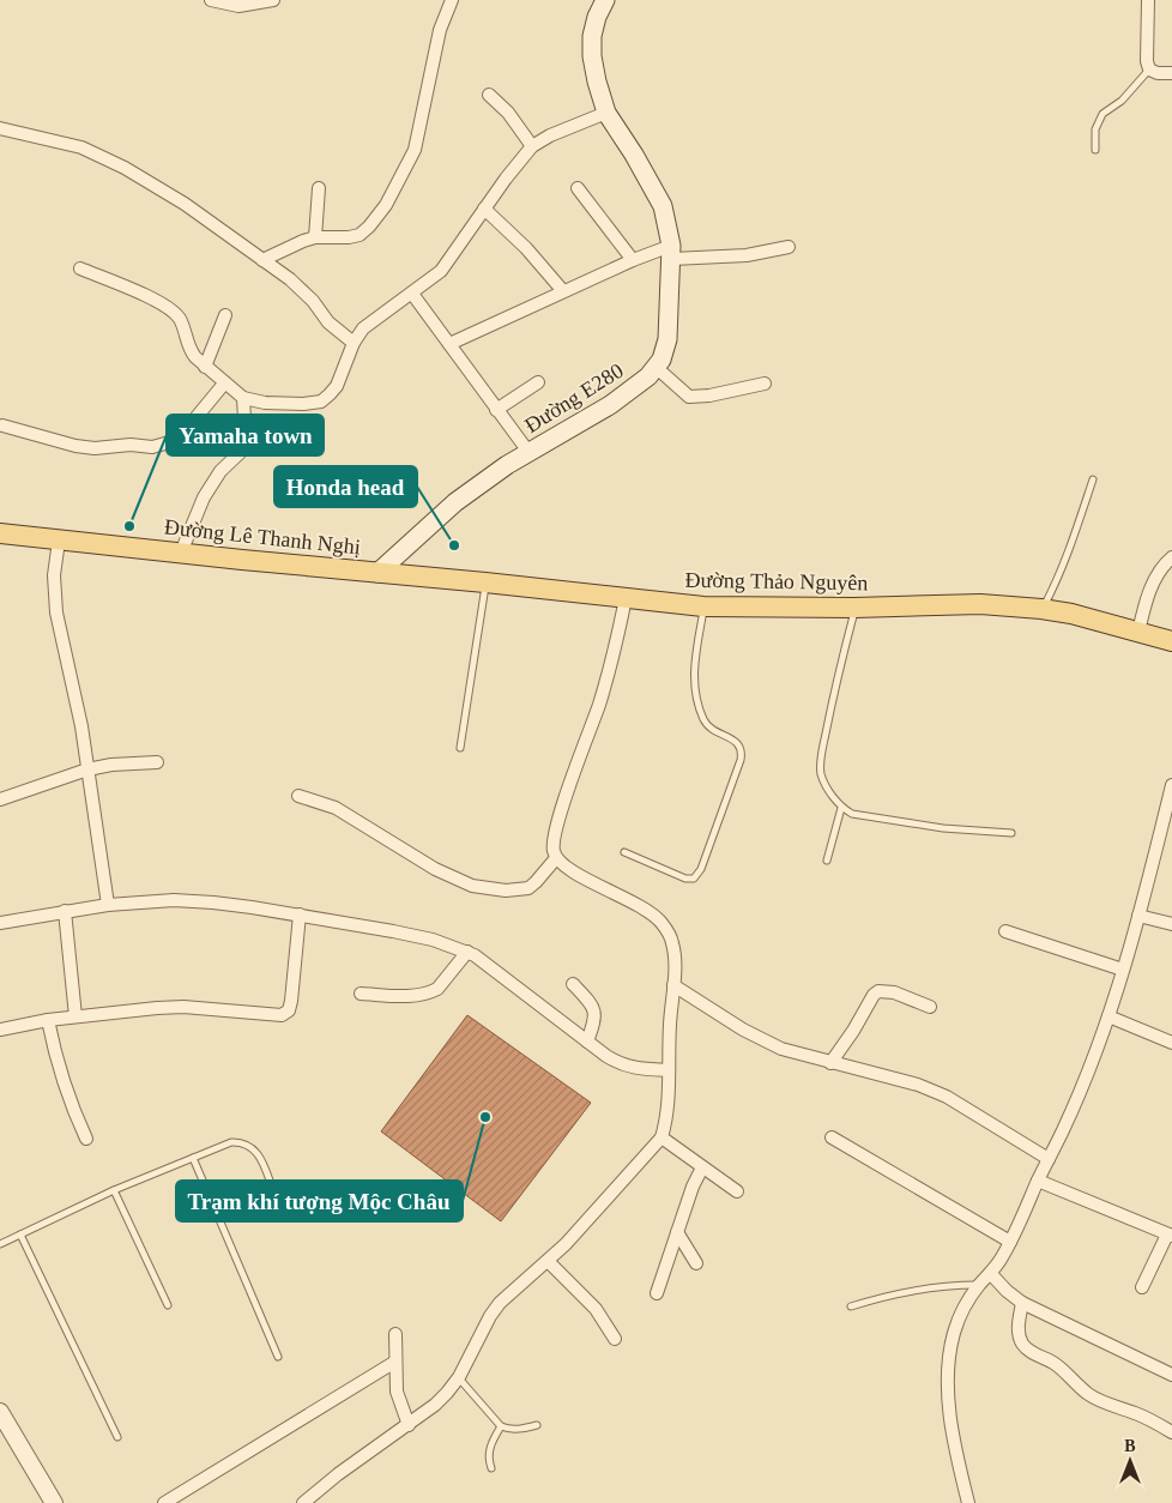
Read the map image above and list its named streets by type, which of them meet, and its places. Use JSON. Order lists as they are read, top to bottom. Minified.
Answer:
{"streets":{"main road":["Đường E280","Đường Lê Thanh Nghị","Đường Thảo Nguyên"]},"crossings":[["Đường E280","Đường Lê Thanh Nghị"],["Đường E280","Đường Thảo Nguyên"],["Đường Lê Thanh Nghị","Đường Thảo Nguyên"]],"places":["Yamaha town","Honda head","Trạm khí tượng Mộc Châu"],"north":"top"}
